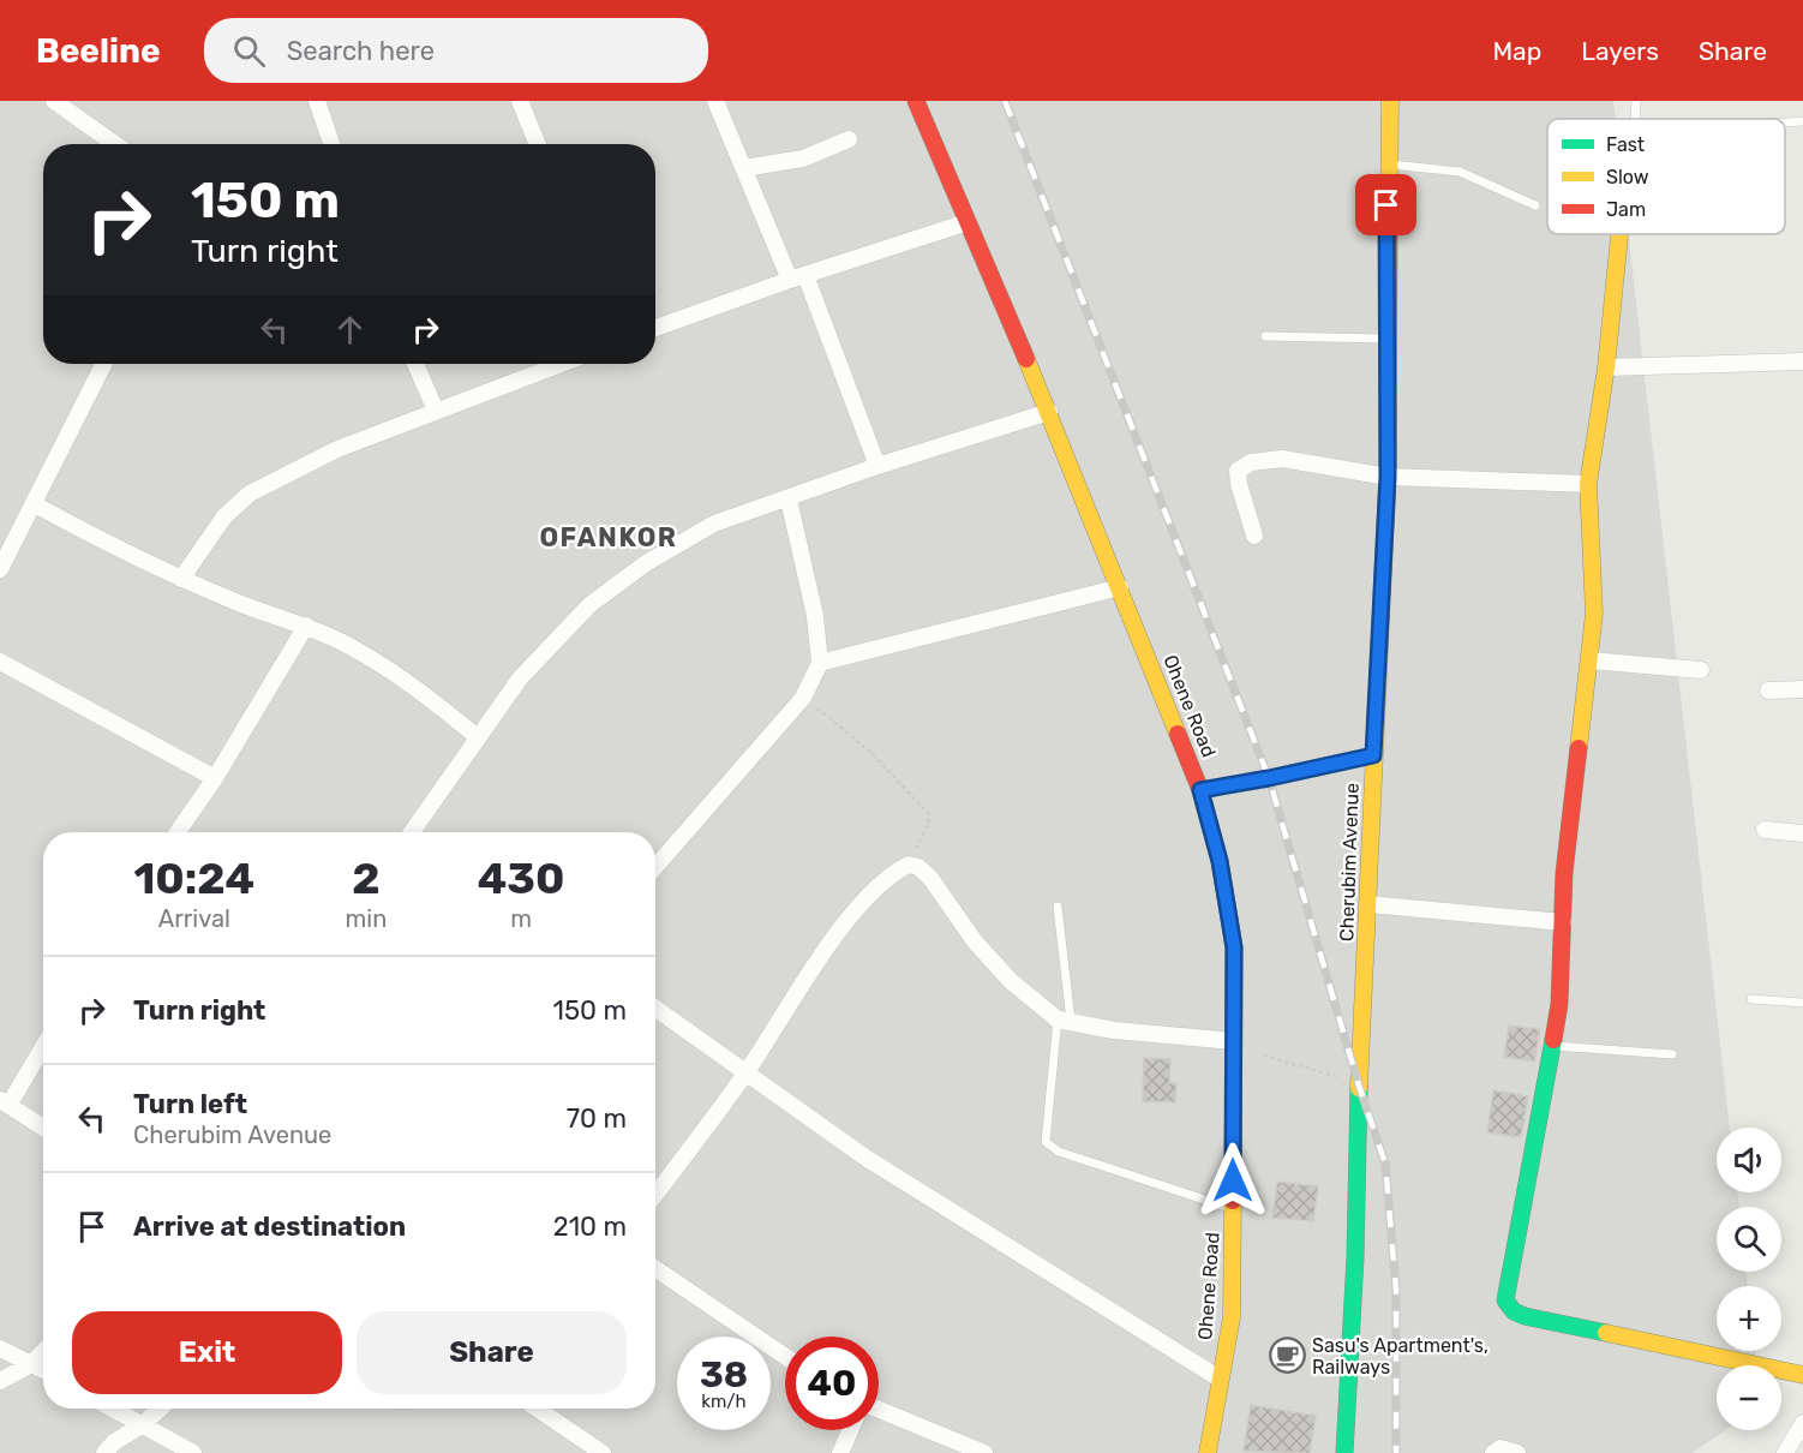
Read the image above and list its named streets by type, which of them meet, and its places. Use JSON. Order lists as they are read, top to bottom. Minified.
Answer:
{"streets":{"street":["Ohene Road","Cherubim Avenue"]},"districts":["OFANKOR"],"places":{"cafe":["Sasu's Apartment's, Railways"]},"legend":["Fast","Slow","Jam"],"page":{"header":"Beeline","search":"Search here","nav":["Map","Layers","Share"],"turn":["150 m","Turn right"],"eta":["10:24","Arrival","2","min","430","m"],"list":[{"name":"Turn right","value":"150 m"},{"name":"Turn left","note":"Cherubim Avenue","value":"70 m"},{"name":"Arrive at destination","value":"210 m"}],"map_buttons":["+","−"],"buttons":["Exit","Share"],"speed":"38 km/h","limit":"40"}}
